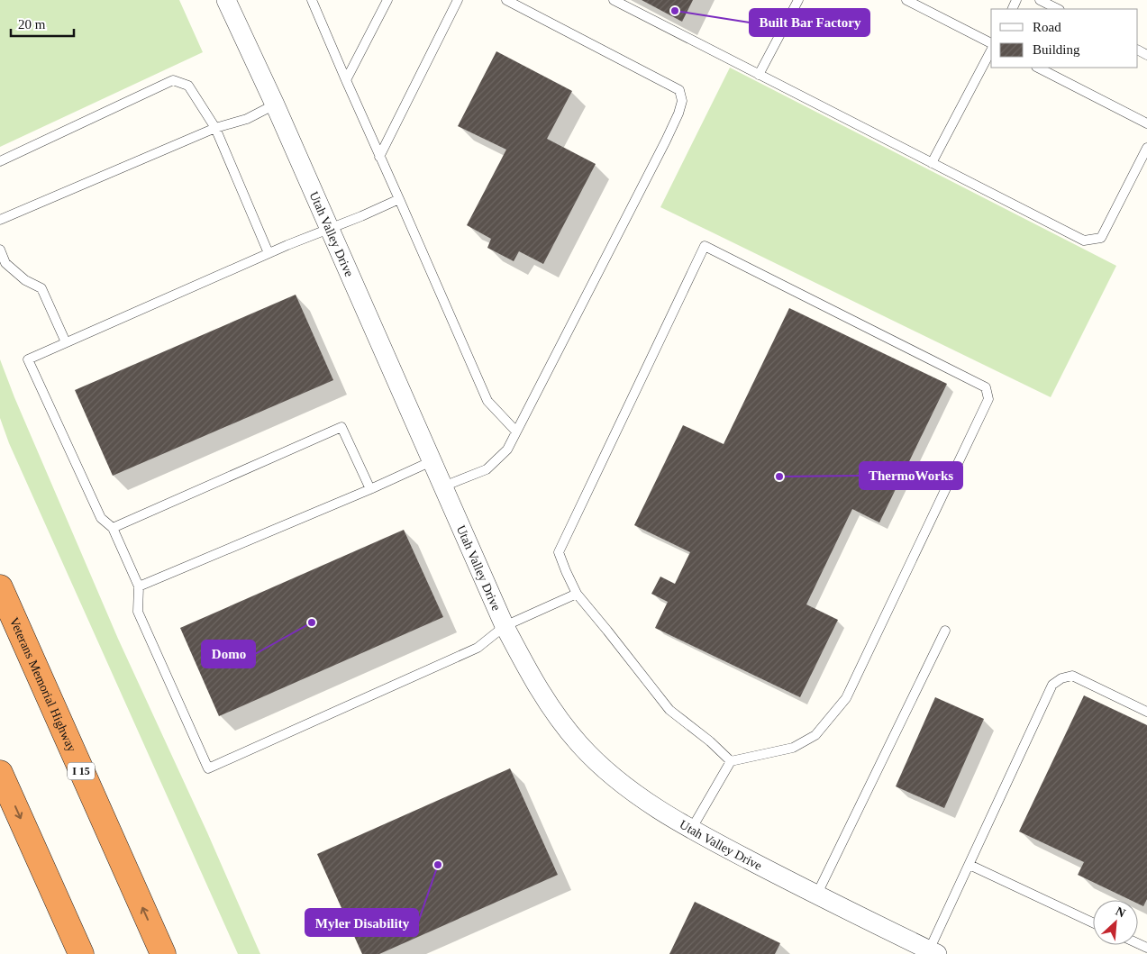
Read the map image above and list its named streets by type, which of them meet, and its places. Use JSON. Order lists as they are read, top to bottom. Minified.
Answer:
{"streets":{"highway":["Veterans Memorial Highway","I 15"],"street":["Utah Valley Drive"]},"places":["Built Bar Factory","ThermoWorks","Domo","Myler Disability"],"legend":["Road","Building"],"scale_bar":"20 m","north":"top right"}
